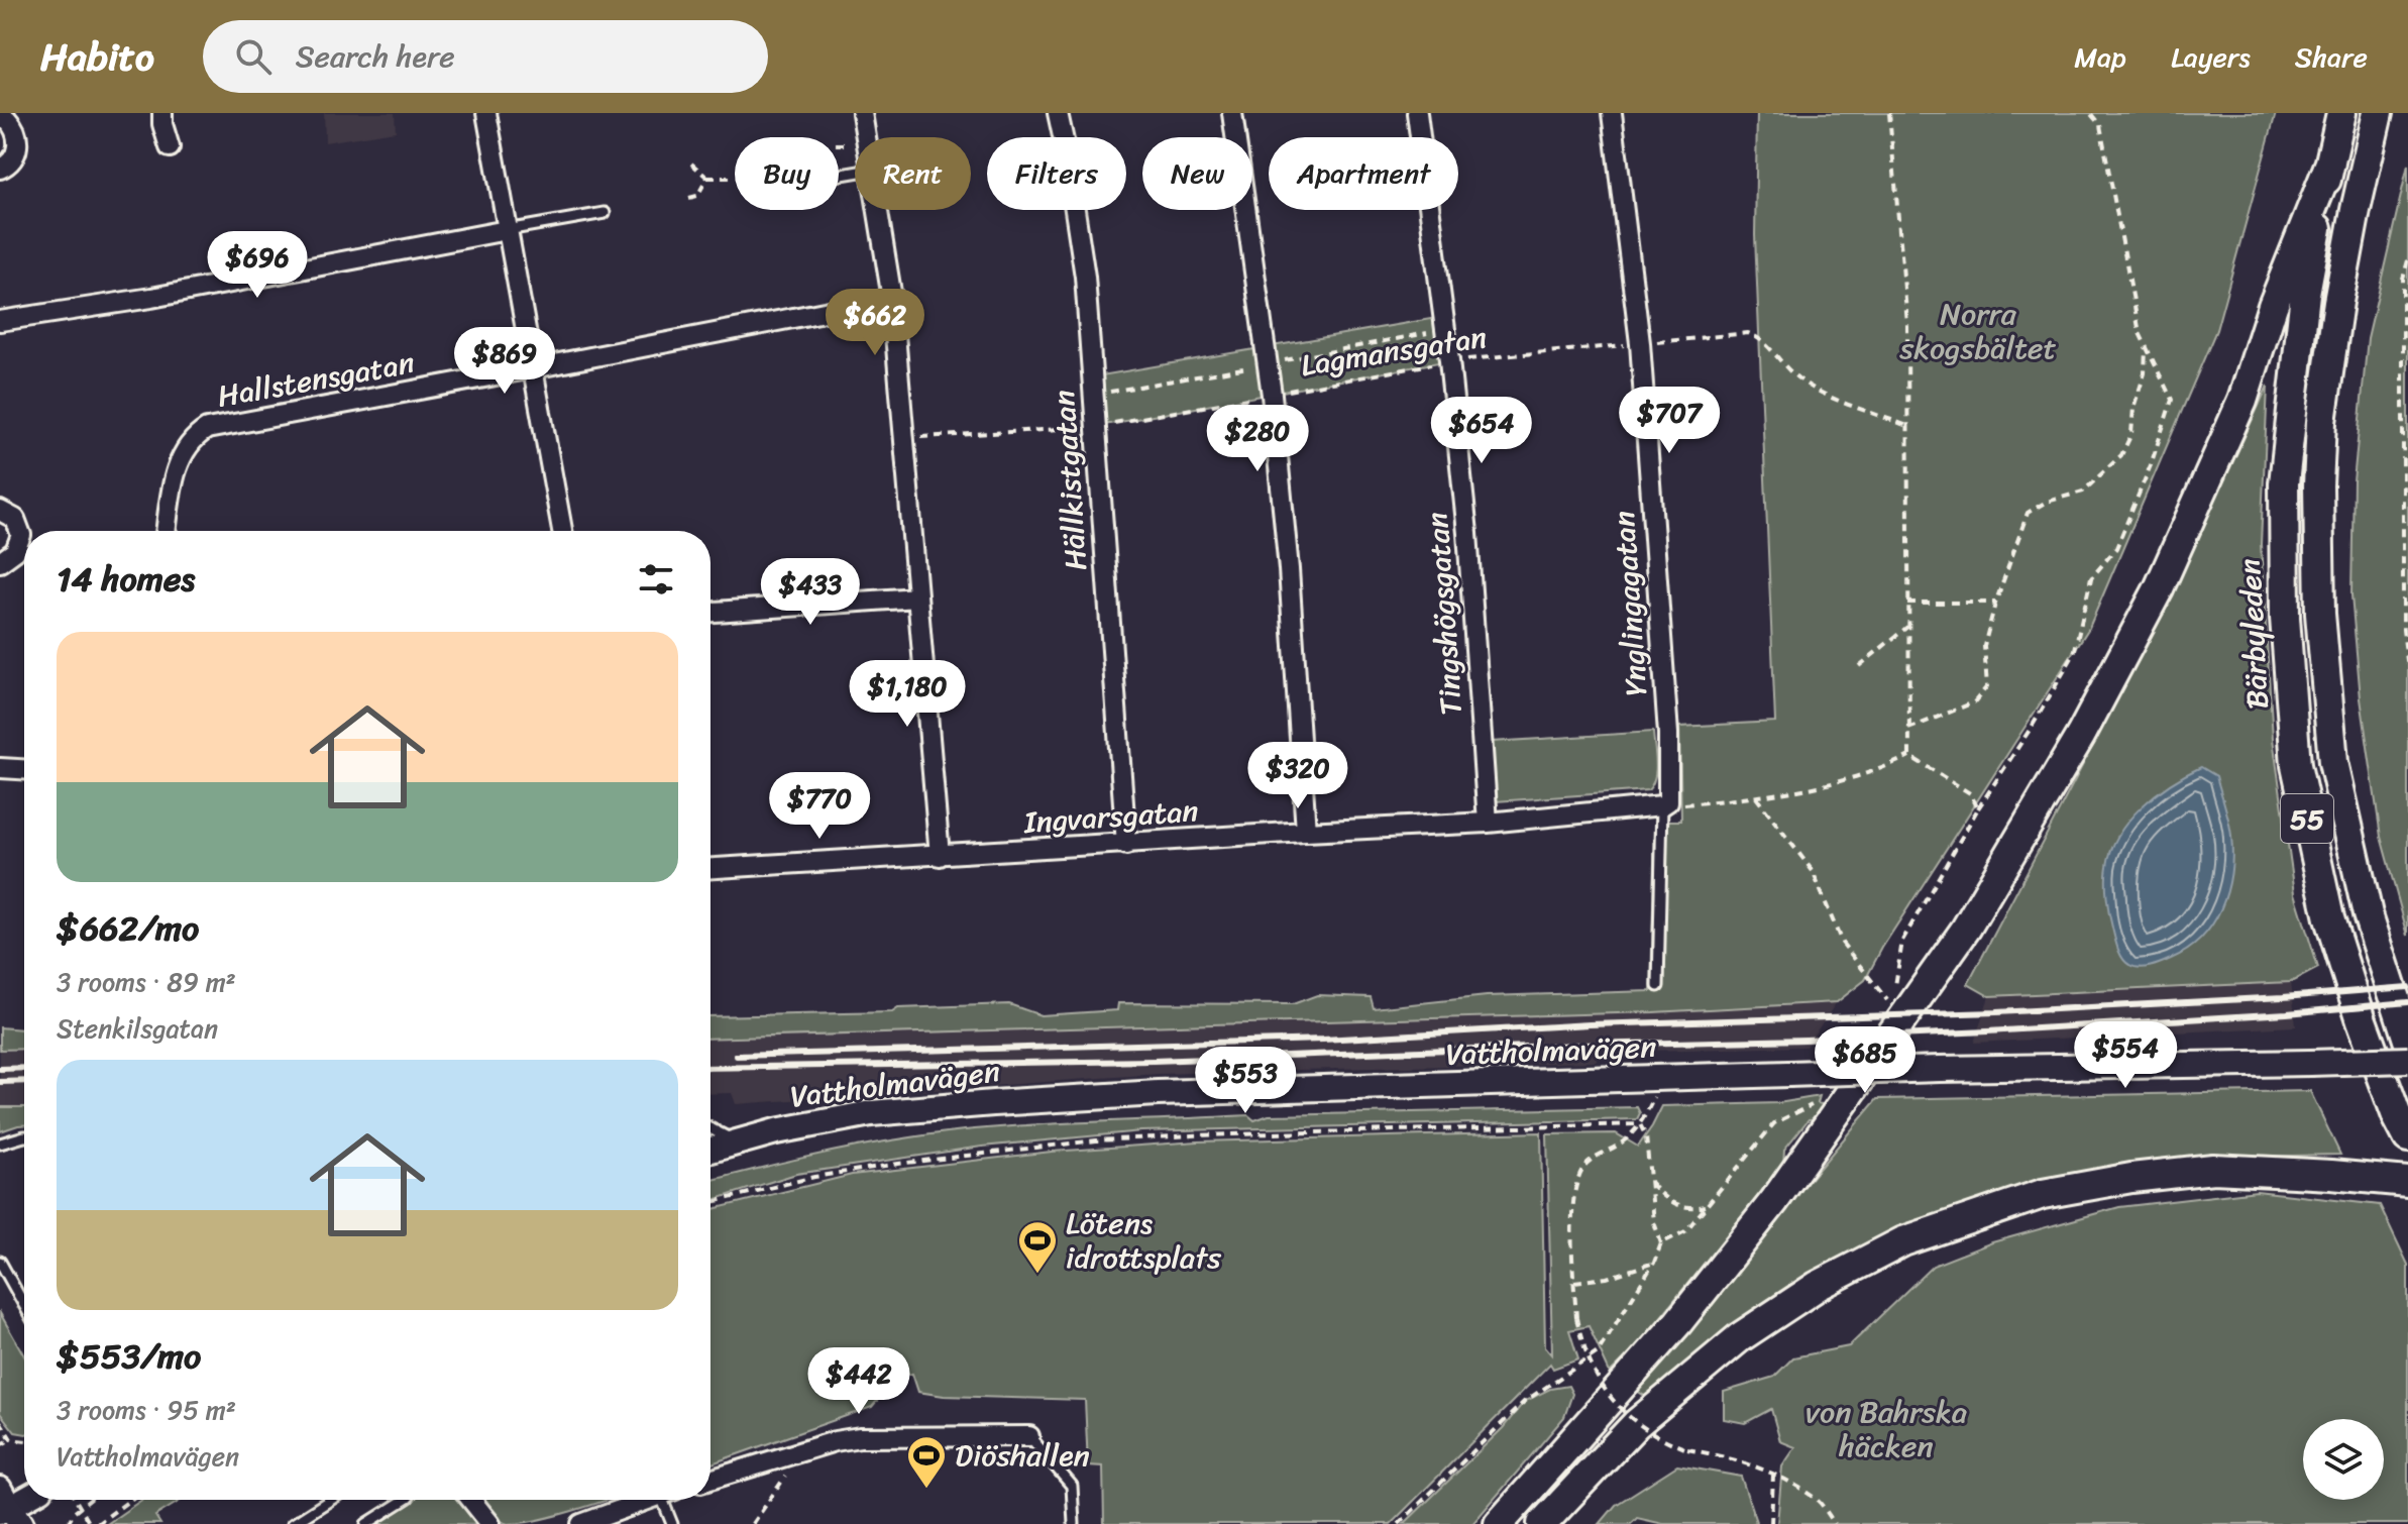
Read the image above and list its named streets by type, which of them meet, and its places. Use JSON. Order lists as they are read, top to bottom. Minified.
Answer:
{"streets":{"main road":["Bärbyleden","55","Vattholmavägen"],"street":["Hallstensgatan","Hällkistgatan","Ynglingagatan","Tingshögsgatan","Ingvarsgatan"],"path":["Lagmansgatan"]},"crossings":[["Lagmansgatan","Hällkistgatan"],["Lagmansgatan","Ynglingagatan"],["Lagmansgatan","Tingshögsgatan"],["Hällkistgatan","Ingvarsgatan"],["Ynglingagatan","Ingvarsgatan"],["Tingshögsgatan","Ingvarsgatan"]],"parks":["Norra skogsbältet","von Bahrska häcken"],"places":{"sports":["Lötens idrottsplats","Diöshallen"]},"page":{"header":"Habito","search":"Search here","nav":["Map","Layers","Share"],"chip":["Buy","Rent","Filters","New","Apartment"],"price":["$696","$662","$869","$707","$654","$280","$433","$1,180","$320","$770","$554","$685","$553","$442"],"heading":"14 homes","list":[{"name":"$662/mo","note":"3 rooms · 89 m² · Stenkilsgatan"},{"name":"$553/mo","note":"3 rooms · 95 m² · Vattholmavägen"}]}}
